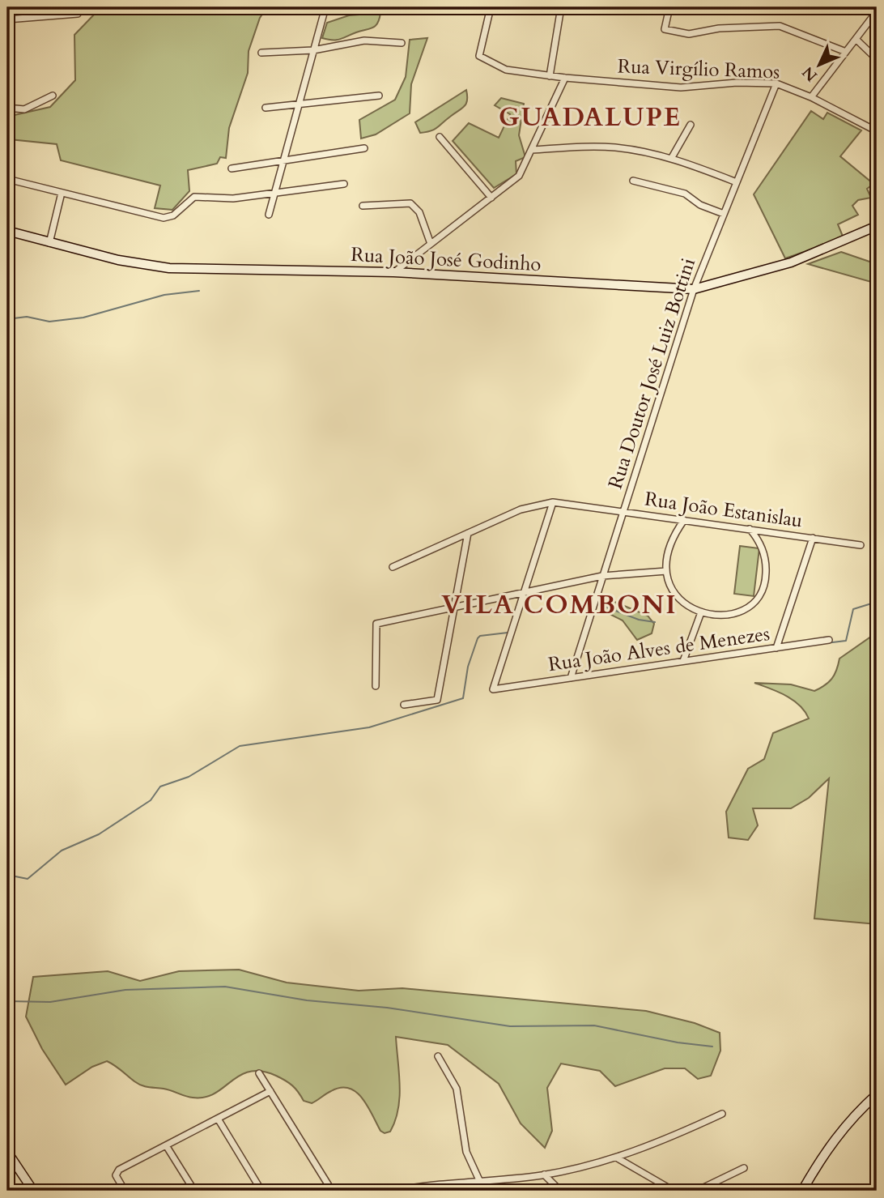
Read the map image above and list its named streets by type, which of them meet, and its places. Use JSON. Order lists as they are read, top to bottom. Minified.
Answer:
{"streets":{"street":["Rua Virgílio Ramos","Rua João José Godinho","Rua Doutor José Luiz Bottini","Rua João Estanislau","Rua João Alves de Menezes"]},"crossings":[["Rua Virgílio Ramos","Rua Doutor José Luiz Bottini"],["Rua João José Godinho","Rua Doutor José Luiz Bottini"],["Rua Doutor José Luiz Bottini","Rua João Estanislau"],["Rua Doutor José Luiz Bottini","Rua João Alves de Menezes"]],"districts":["GUADALUPE","VILA COMBONI"],"north":"bottom left"}
